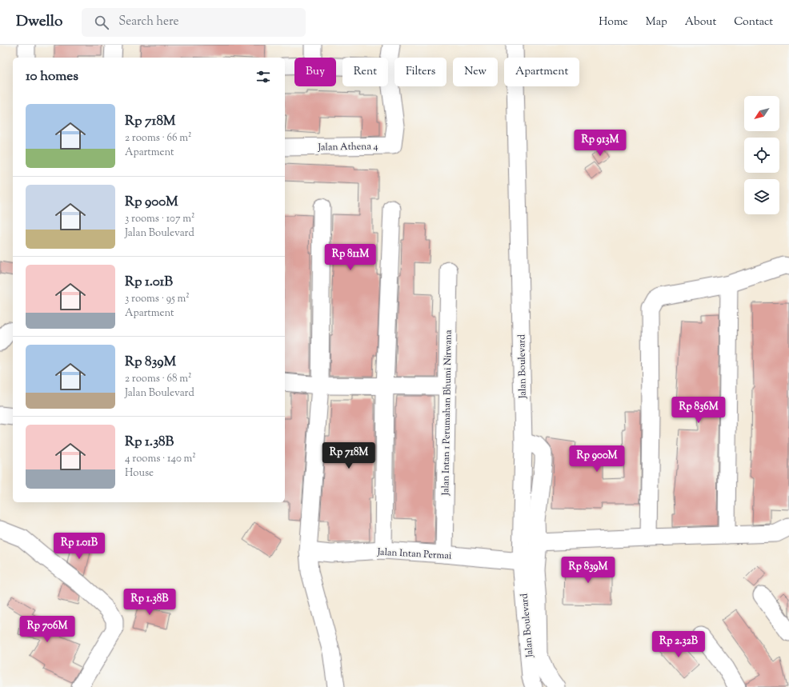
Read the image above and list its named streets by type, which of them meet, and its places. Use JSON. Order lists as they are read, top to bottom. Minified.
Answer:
{"streets":{"street":["Jalan Athena 4","Jalan Boulevard","Jalan Intan 1 Perumahan Bhumi Nirwana","Jalan Intan Permai"]},"crossings":[["Jalan Boulevard","Jalan Intan Permai"],["Jalan Intan 1 Perumahan Bhumi Nirwana","Jalan Intan Permai"]],"north":"bottom left","page":{"header":"Dwello","search":"Search here","nav":["Home","Map","About","Contact"],"chip":["Buy","Rent","Filters","New","Apartment"],"heading":"10 homes","list":[{"name":"Rp 718M","note":"2 rooms · 66 m² · Apartment"},{"name":"Rp 900M","note":"3 rooms · 107 m² · Jalan Boulevard"},{"name":"Rp 1.01B","note":"3 rooms · 95 m² · Apartment"},{"name":"Rp 839M","note":"2 rooms · 68 m² · Jalan Boulevard"},{"name":"Rp 1.38B","note":"4 rooms · 140 m² · House"}],"price":["Rp 913M","Rp 811M","Rp 836M","Rp 718M","Rp 900M","Rp 1.01B","Rp 839M","Rp 1.38B","Rp 706M","Rp 2.32B"]}}
